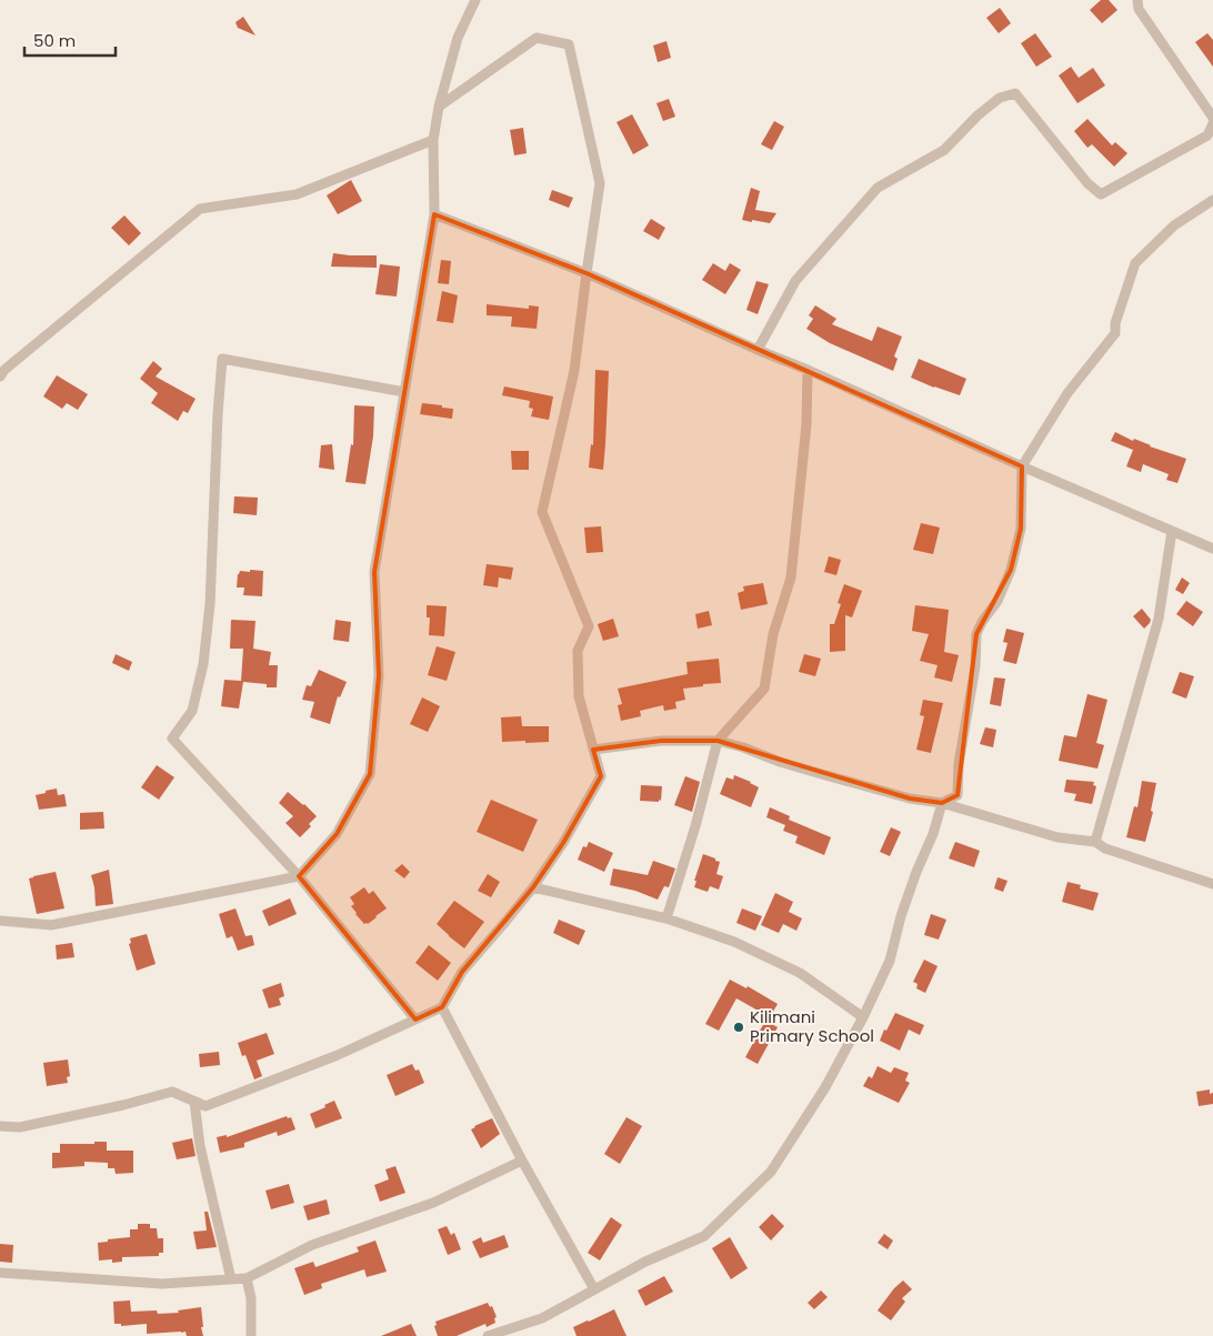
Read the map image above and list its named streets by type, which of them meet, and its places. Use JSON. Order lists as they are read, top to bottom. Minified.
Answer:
{"places":["Kilimani Primary School"],"scale_bar":"50 m"}
